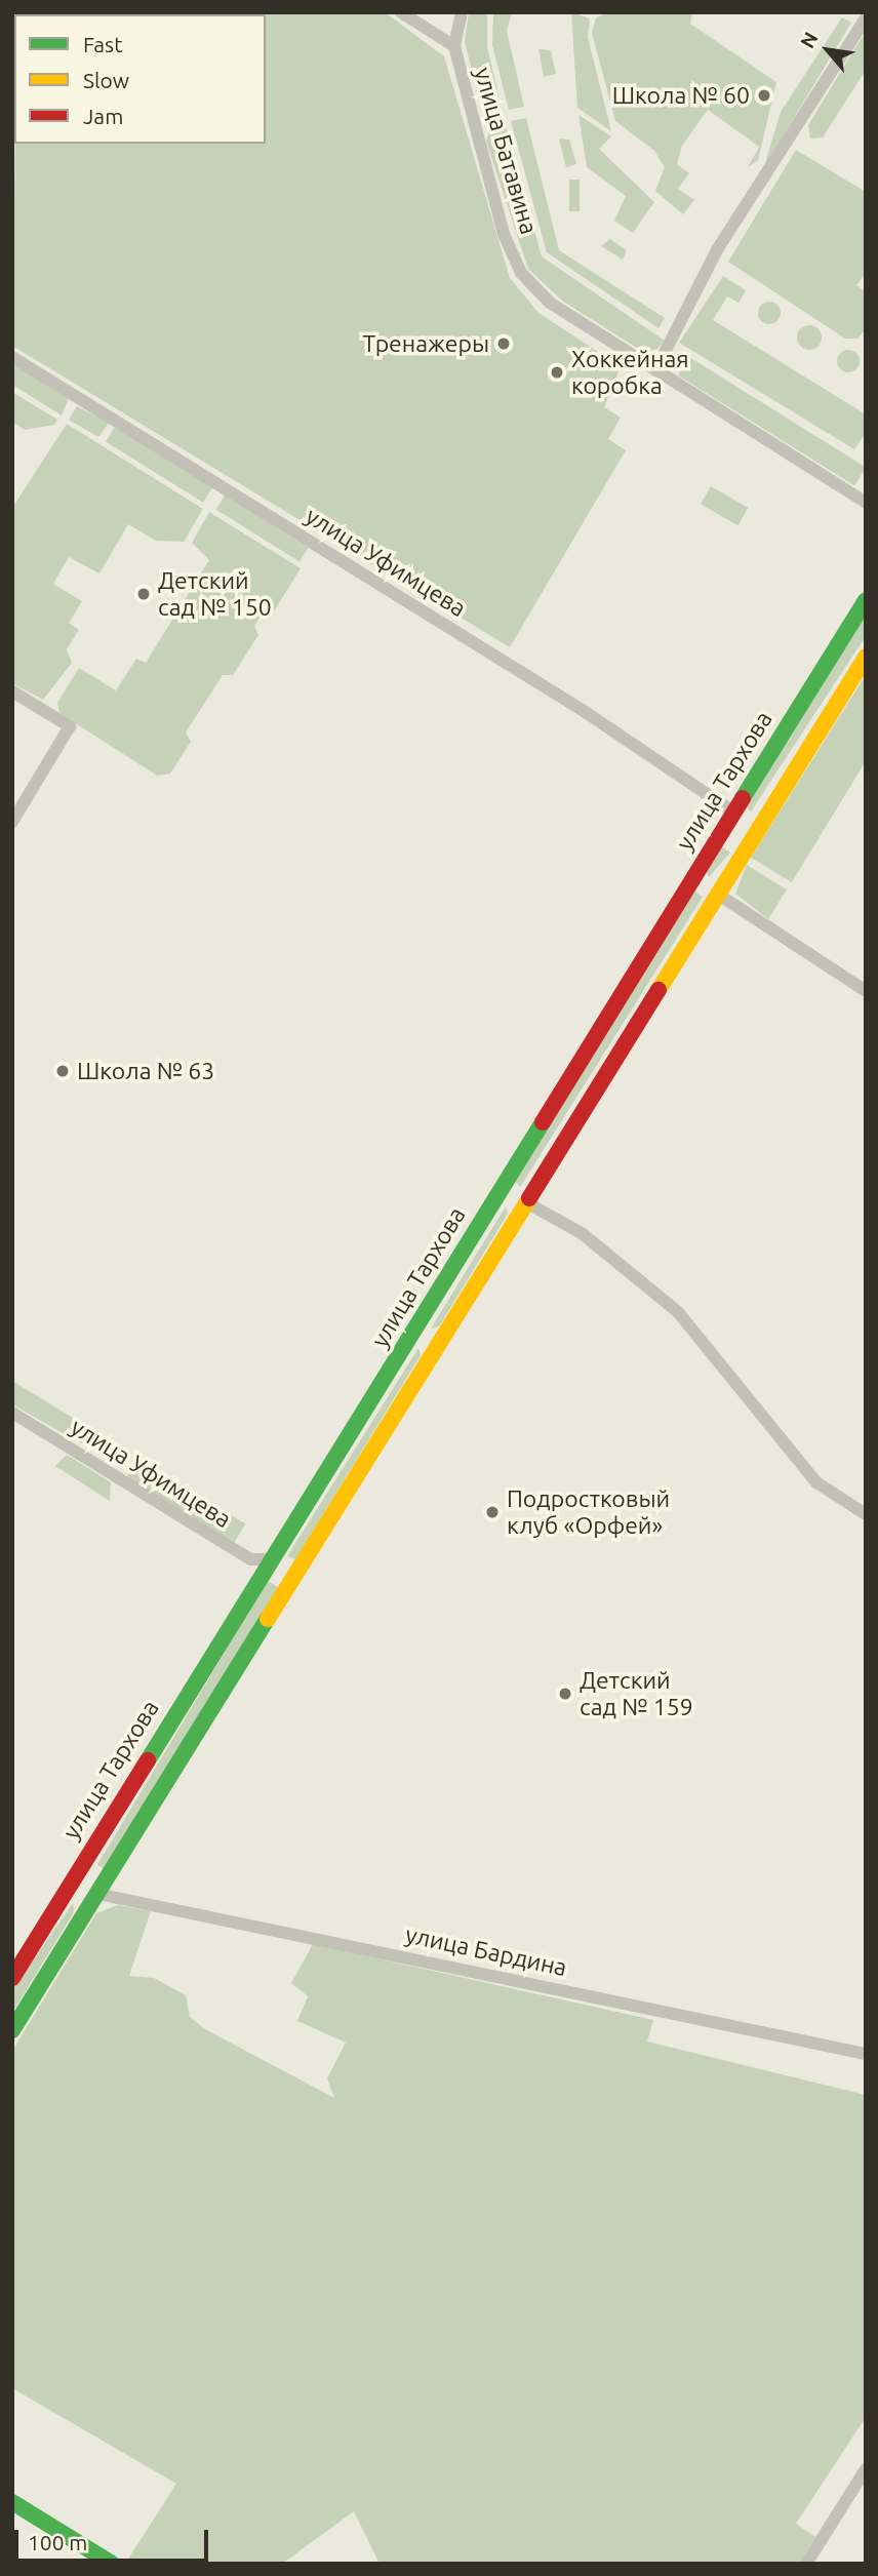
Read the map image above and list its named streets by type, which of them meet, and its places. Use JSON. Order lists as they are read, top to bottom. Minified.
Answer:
{"streets":{"main road":["улица Тархова"],"street":["улица Батавина","улица Уфимцева","улица Бардина"]},"crossings":[["улица Уфимцева","улица Тархова"]],"places":["Школа № 60","Тренажеры","Хоккейная коробка","Детский сад № 150","Школа № 63","Подростковый клуб «Орфей»","Детский сад № 159"],"legend":["Fast","Slow","Jam"],"scale_bar":"100 m","north":"top left"}
